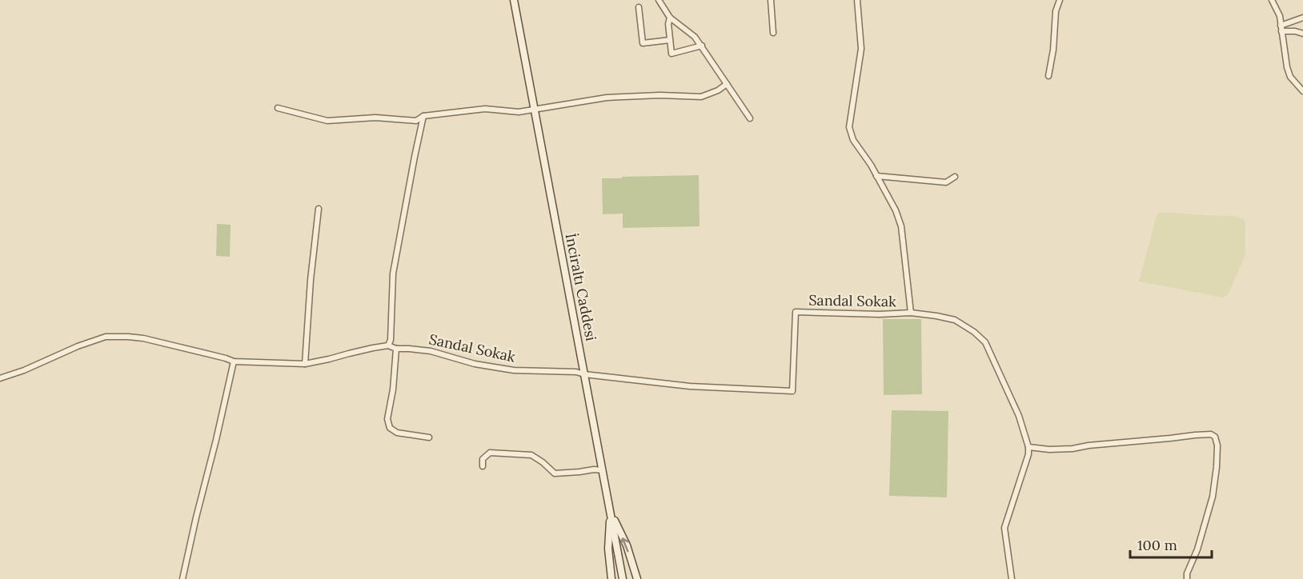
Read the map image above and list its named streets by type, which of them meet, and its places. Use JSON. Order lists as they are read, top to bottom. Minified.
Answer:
{"streets":{"main road":["İnciraltı Caddesi"],"street":["Sandal Sokak"]},"crossings":[["İnciraltı Caddesi","Sandal Sokak"]],"scale_bar":"100 m"}
